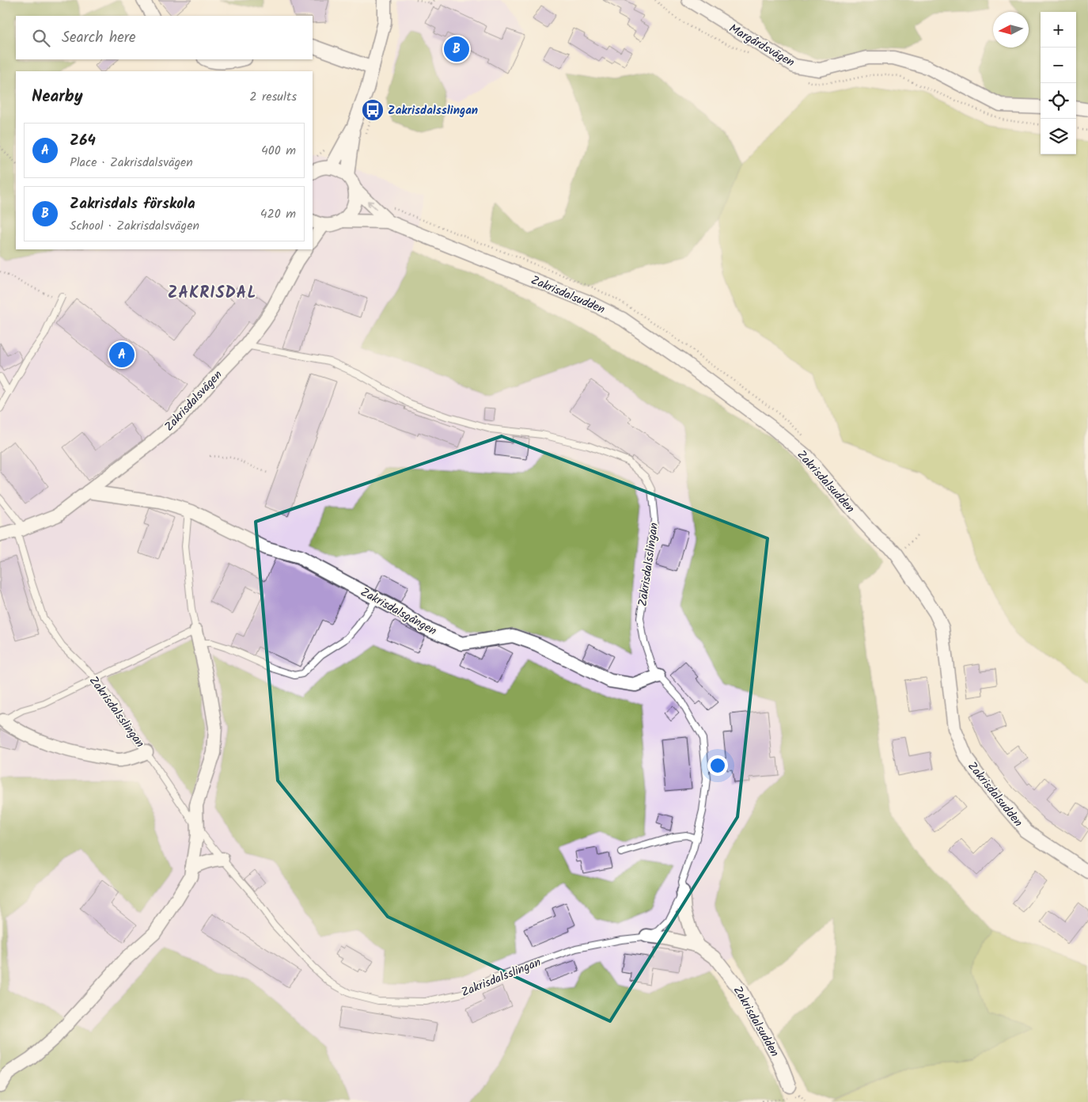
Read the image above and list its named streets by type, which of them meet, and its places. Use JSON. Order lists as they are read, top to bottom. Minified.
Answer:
{"streets":{"street":["Margårdsvägen","Zakrisdalsudden","Zakrisdalsvägen","Zakrisdalsslingan","Zakrisdalsgången"]},"crossings":[["Zakrisdalsudden","Zakrisdalsslingan"],["Zakrisdalsvägen","Zakrisdalsslingan"],["Zakrisdalsvägen","Zakrisdalsgången"],["Zakrisdalsslingan","Zakrisdalsgången"]],"districts":["ZAKRISDAL"],"places":{"bus stop":["Zakrisdalsslingan"]},"north":"left","page":{"map_buttons":["+","−"],"search":"Search here","pins":["B","A"],"heading":["Nearby","2 results"],"list":[{"mark":"A","name":"Z64","note":"Place · Zakrisdalsvägen","value":"400 m"},{"mark":"B","name":"Zakrisdals förskola","note":"School · Zakrisdalsvägen","value":"420 m"}]}}
